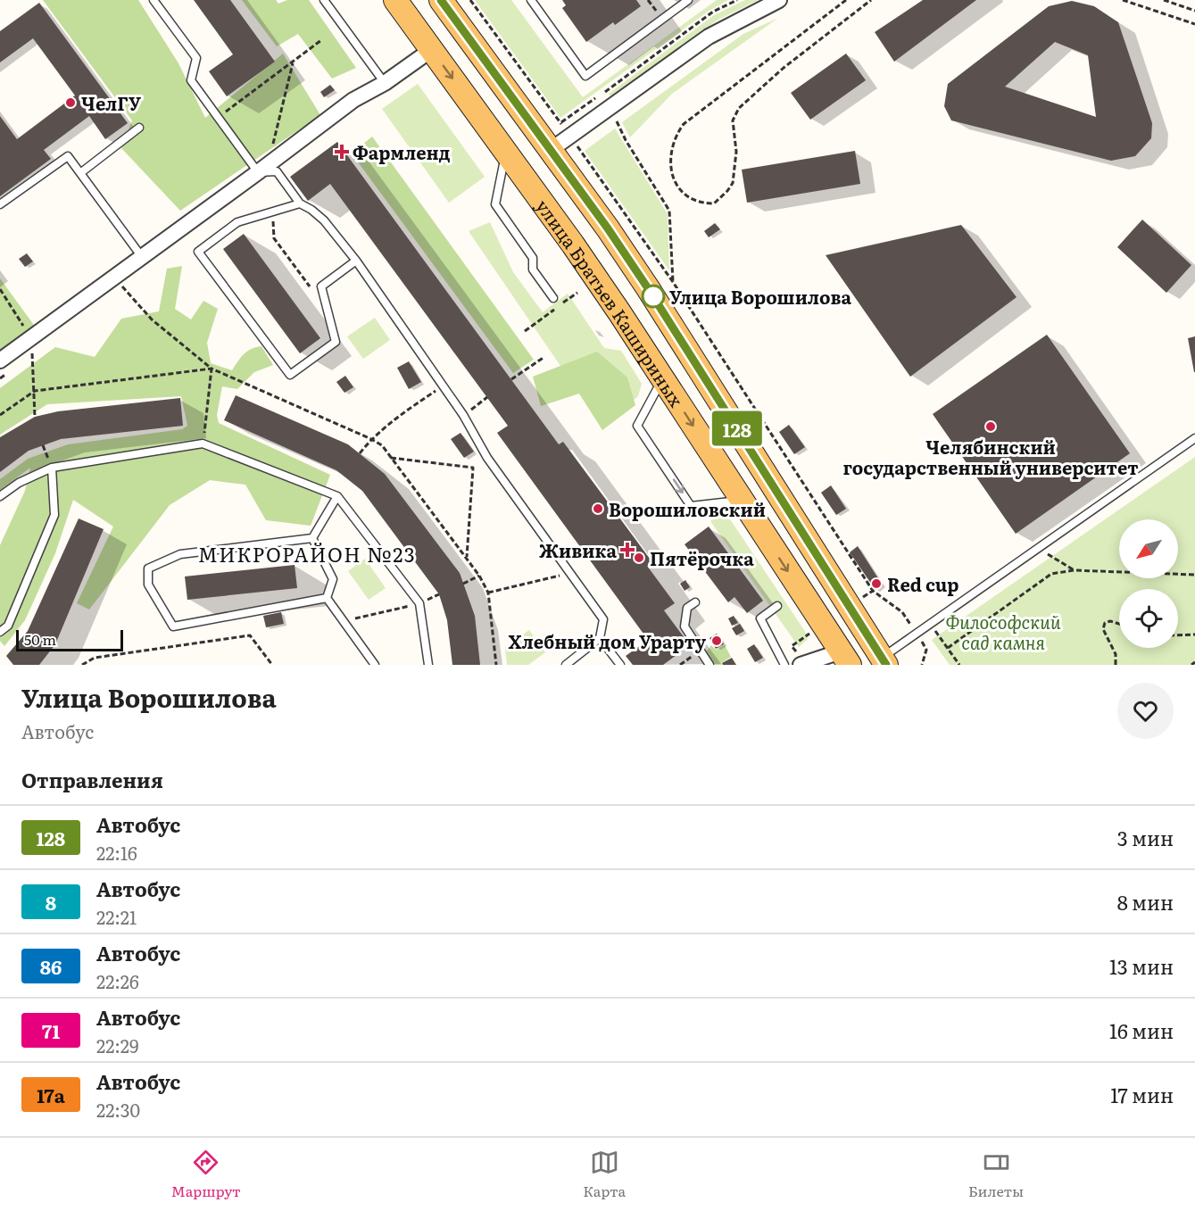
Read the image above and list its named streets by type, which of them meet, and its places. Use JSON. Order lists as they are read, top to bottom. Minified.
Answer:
{"streets":{"main road":["улица Братьев Кашириных"]},"districts":["МИКРОРАЙОН №23"],"parks":["Философский сад камня"],"places":{"other":["ЧелГУ","Улица Ворошилова","Челябинский государственный университет","Ворошиловский","Пятёрочка","Red cup","Хлебный дом Урарту"],"health":["Фармленд","Живика"]},"lines":["bus line 128"],"scale_bar":"50 m","north":"bottom left","page":{"on_map":"128","scale":"50 m","heading":[["Улица Ворошилова","Автобус"],"Отправления"],"list":[{"mark":"128","name":"Автобус","note":"22:16","value":"3 мин"},{"mark":"8","name":"Автобус","note":"22:21","value":"8 мин"},{"mark":"86","name":"Автобус","note":"22:26","value":"13 мин"},{"mark":"71","name":"Автобус","note":"22:29","value":"16 мин"},{"mark":"17a","name":"Автобус","note":"22:30","value":"17 мин"}],"tabs":["Маршрут","Карта","Билеты"]}}
